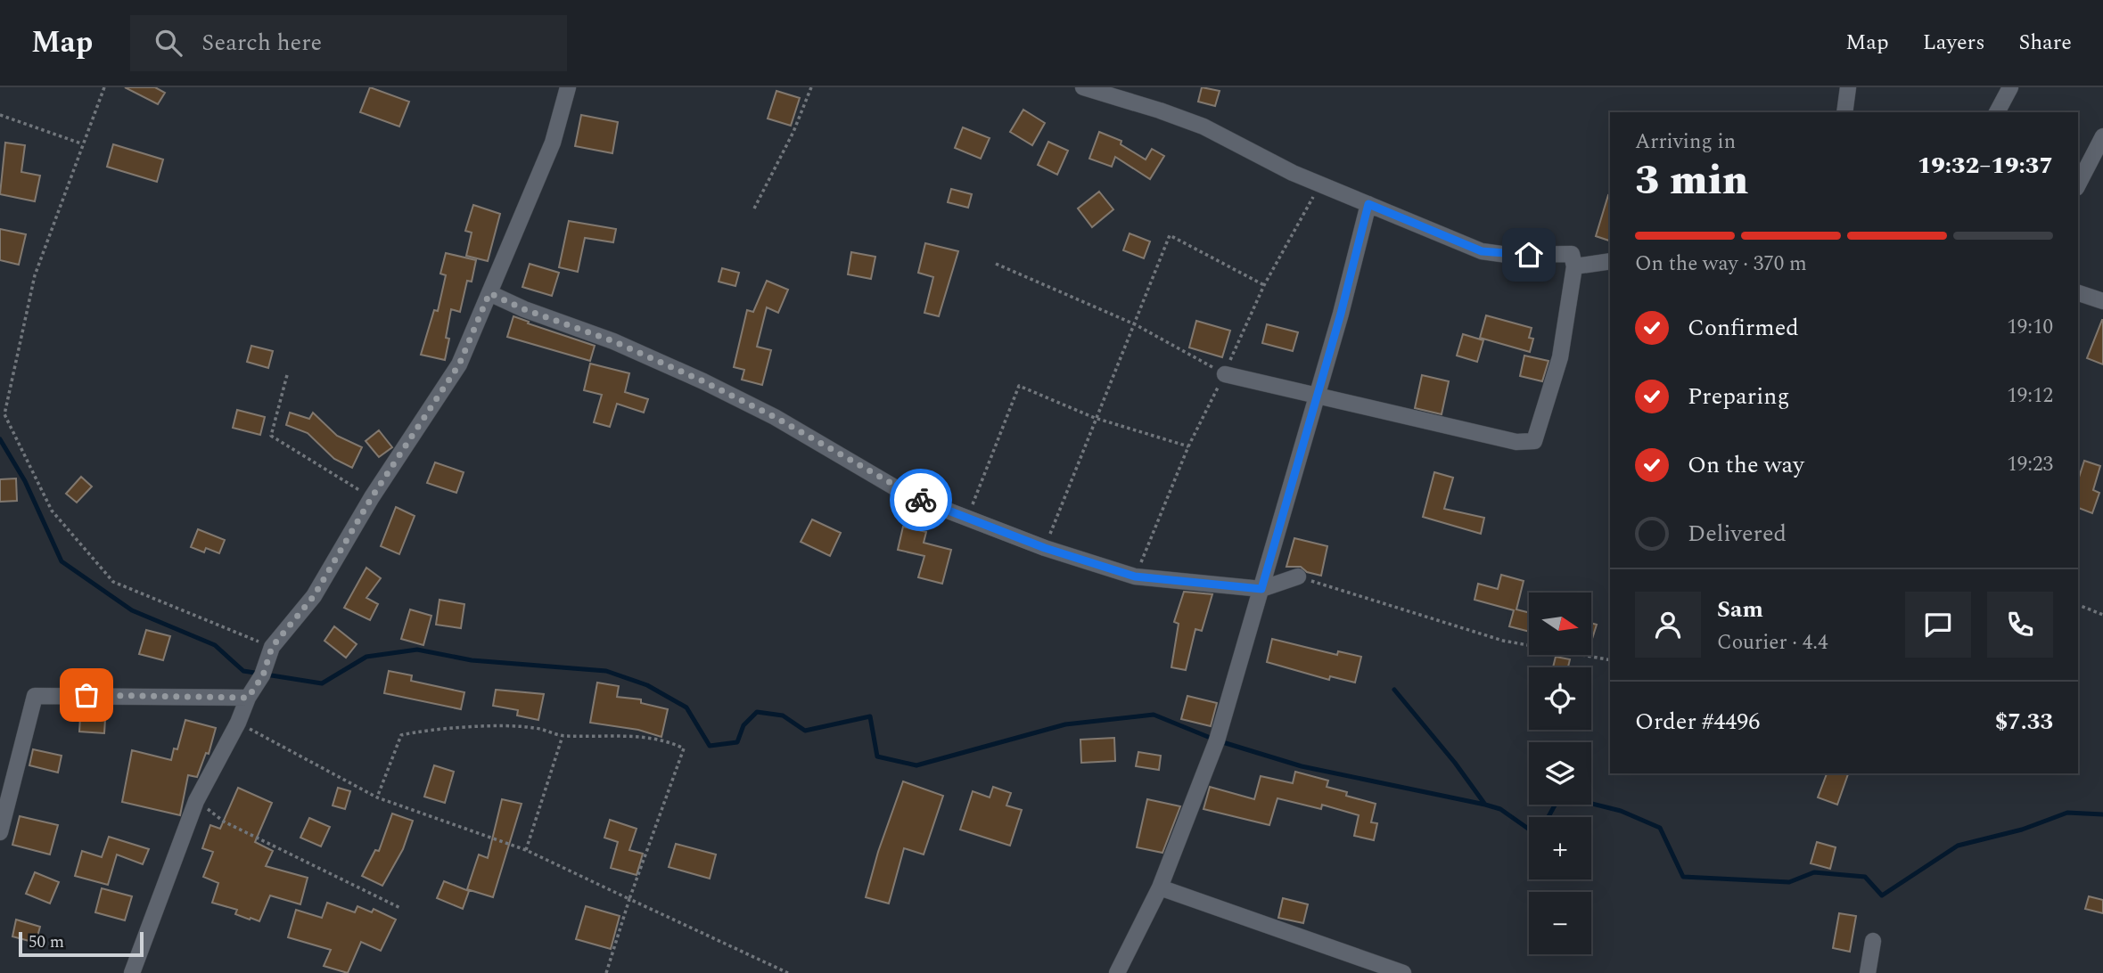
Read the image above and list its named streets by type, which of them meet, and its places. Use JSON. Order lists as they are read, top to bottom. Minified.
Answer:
{"scale_bar":"50 m","north":"right","page":{"header":"Map","search":"Search here","nav":["Map","Layers","Share"],"heading":["3 min","Arriving in","19:32–19:37"],"panel":["Sam","Courier · 4.4","Order #4496","$7.33"],"bar":"On the way · 370 m","list":[["Confirmed","19:10"],["Preparing","19:12"],["On the way","19:23"],"Delivered"],"map_buttons":["+","−"],"scale":"50 m"}}
